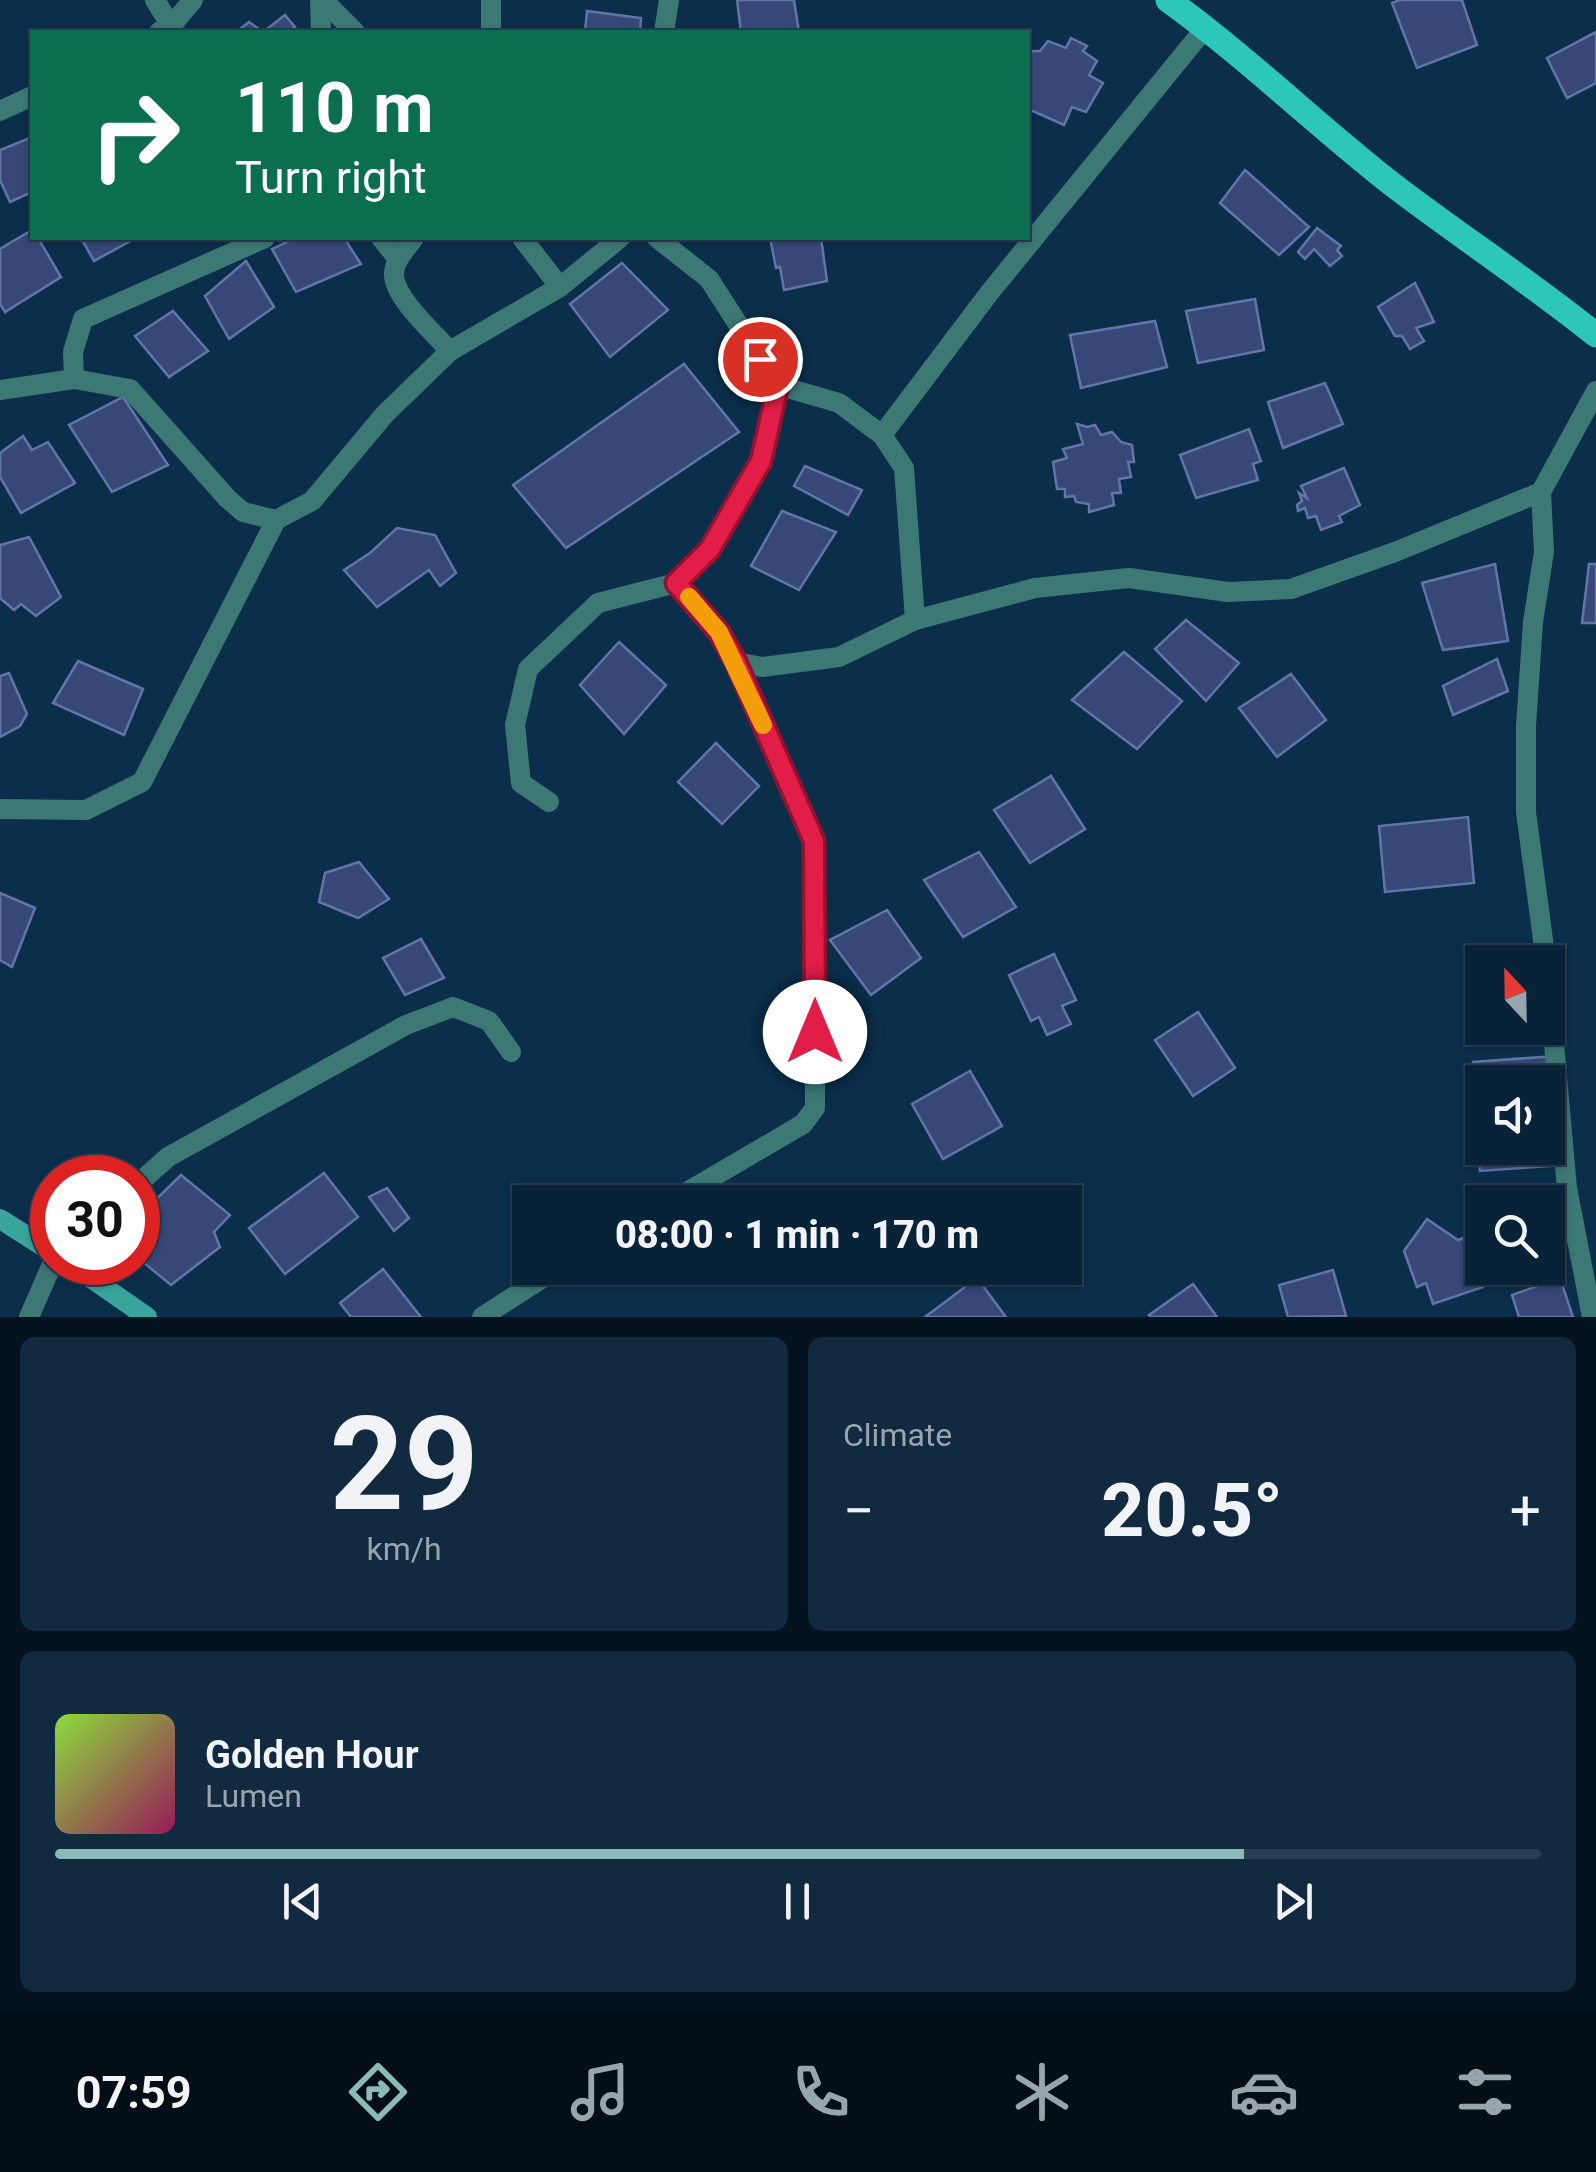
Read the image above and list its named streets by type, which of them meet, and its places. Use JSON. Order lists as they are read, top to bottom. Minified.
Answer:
{"north":"top","page":{"turn":["110 m","Turn right"],"limit":"30","trip":"08:00 · 1 min · 170 m","tile":[["29","km/h"],"Climate"],"heat":["−","20.5°","+"],"song":["Golden Hour","Lumen"],"tabs":"07:59"}}
